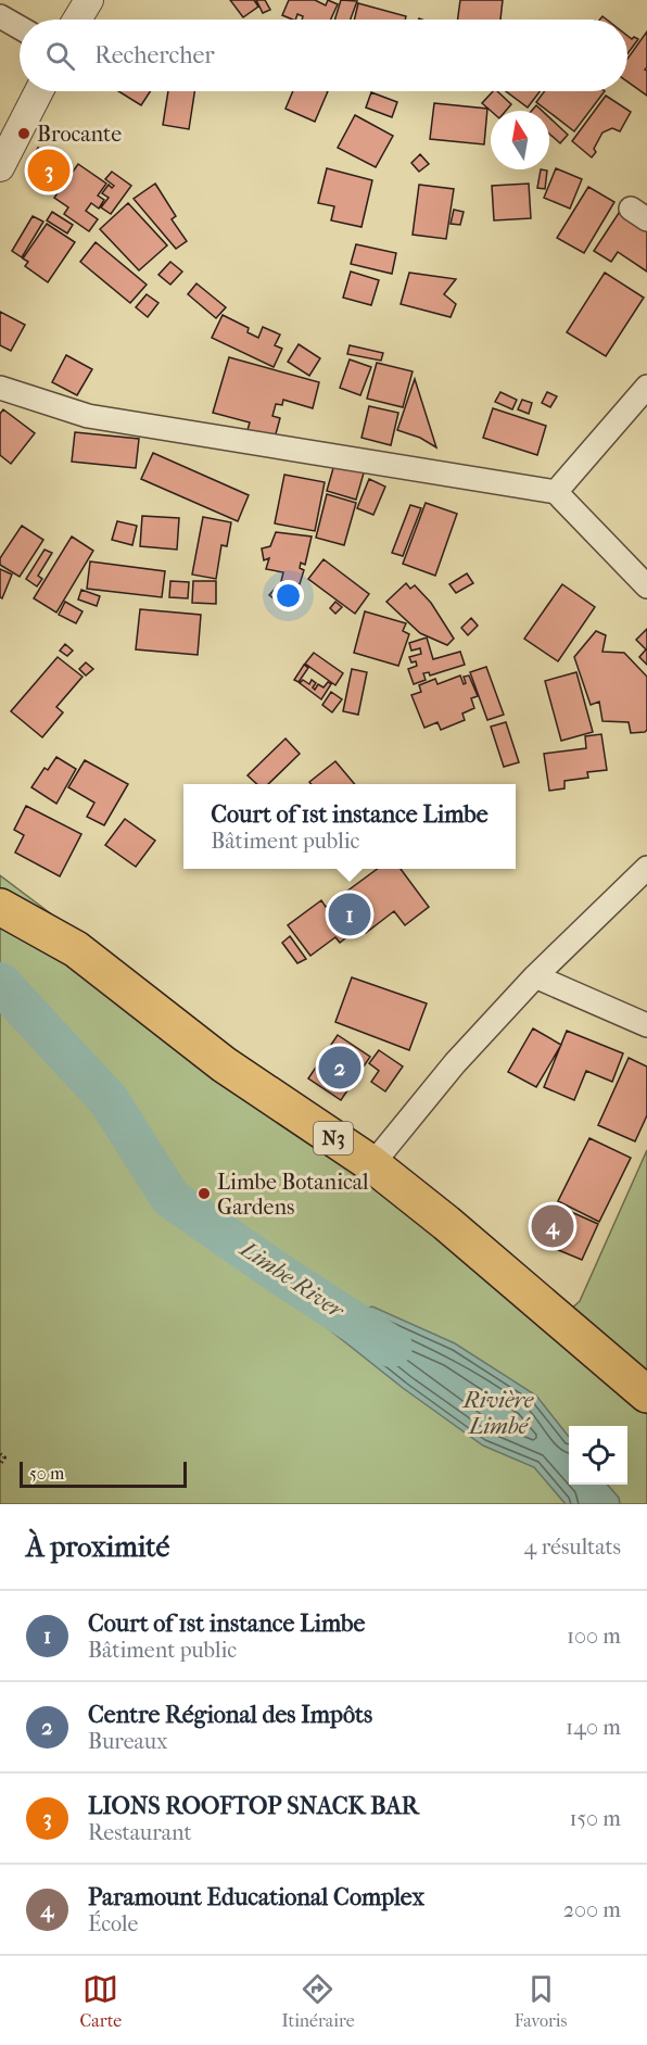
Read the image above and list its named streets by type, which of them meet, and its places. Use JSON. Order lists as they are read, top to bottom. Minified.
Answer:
{"streets":{"highway":["N3"]},"water":["Limbe River","Rivière Limbé"],"places":["Brocante","Limbe Botanical Gardens"],"scale_bar":"50 m","north":"top","page":{"search":"Rechercher","pins":["3","1","2","4"],"popup":["Court of 1st instance Limbe","Bâtiment public"],"scale":"50 m","heading":["À proximité","4 résultats"],"list":[{"mark":"1","name":"Court of 1st instance Limbe","note":"Bâtiment public","value":"100 m"},{"mark":"2","name":"Centre Régional des Impôts","note":"Bureaux","value":"140 m"},{"mark":"3","name":"LIONS ROOFTOP SNACK BAR","note":"Restaurant","value":"150 m"},{"mark":"4","name":"Paramount Educational Complex","note":"École","value":"200 m"}],"nav":["Carte","Itinéraire","Favoris"]}}
